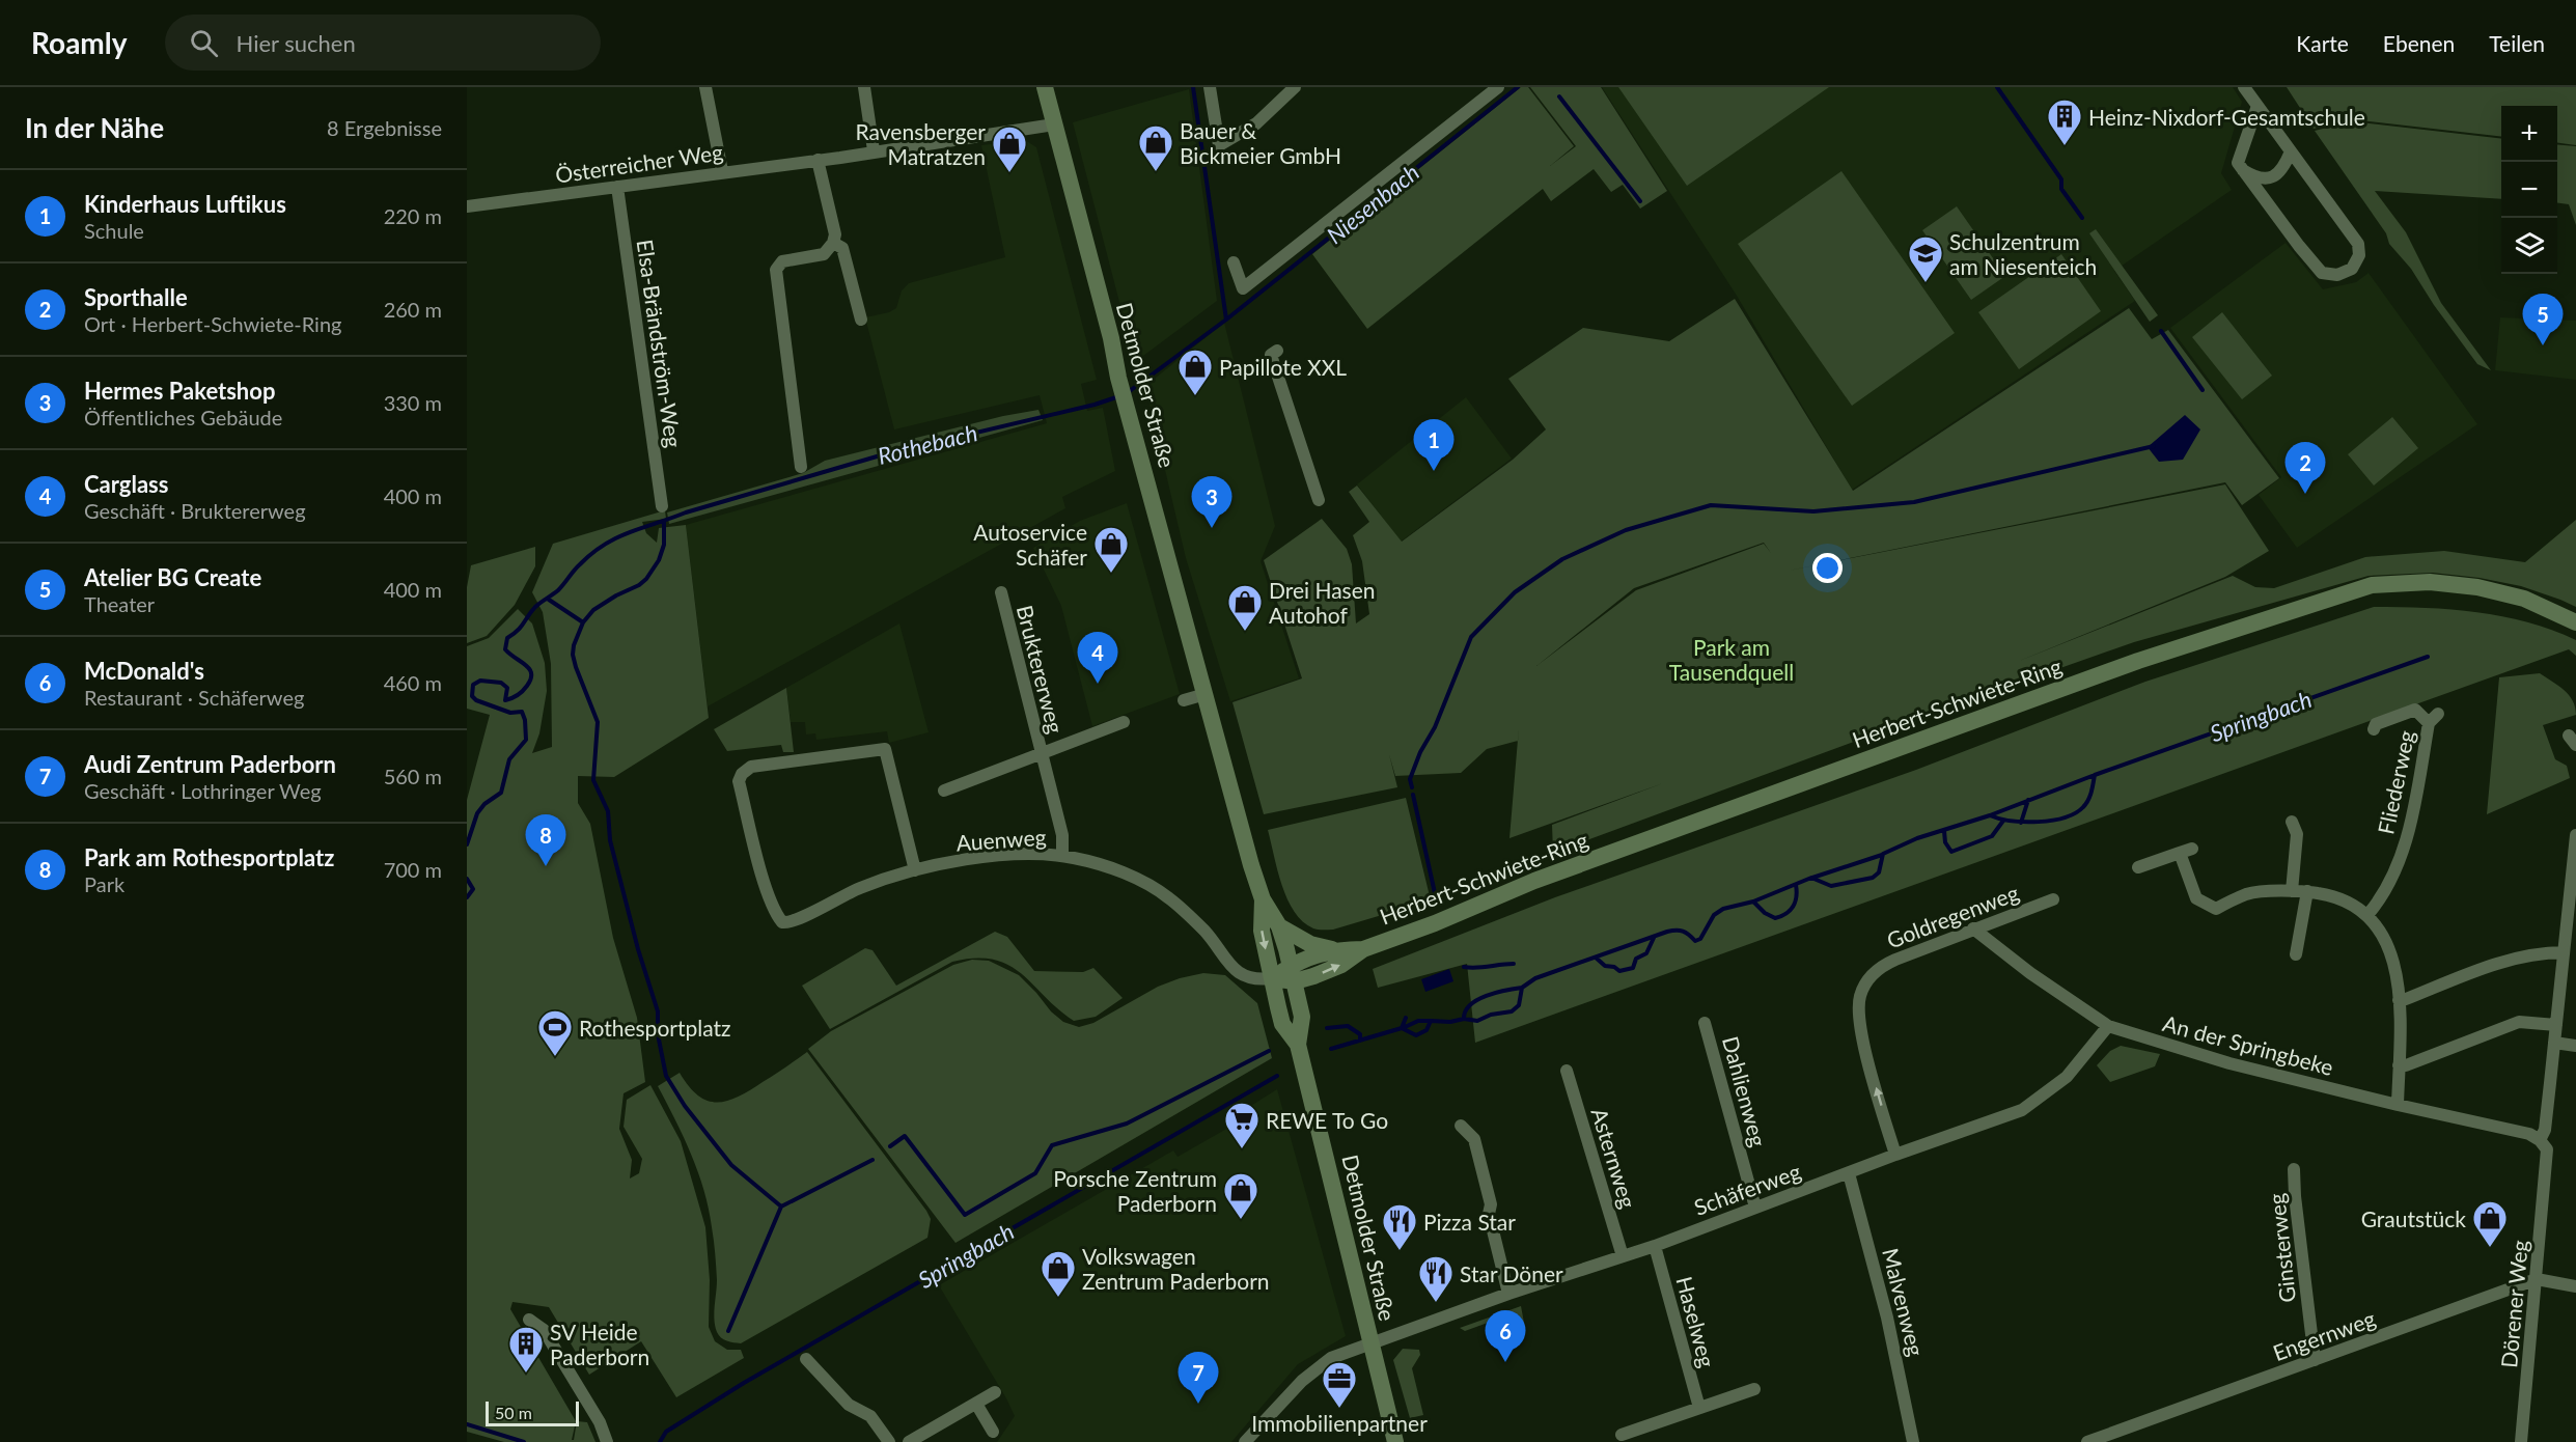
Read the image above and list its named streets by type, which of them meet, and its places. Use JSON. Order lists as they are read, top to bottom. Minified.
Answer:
{"streets":{"main road":["Detmolder Straße","Herbert-Schwiete-Ring"],"street":["Österreicher Weg","Elsa-Brändström-Weg","Bruktererweg","Fliederweg","Auenweg","Goldregenweg","An der Springbeke","Dahlienweg","Asternweg","Schäferweg","Ginsterweg","Malvenweg","Dörener Weg","Haselweg","Engernweg"]},"crossings":[["Österreicher Weg","Elsa-Brändström-Weg"],["Österreicher Weg","Detmolder Straße"],["Detmolder Straße","Herbert-Schwiete-Ring"],["Detmolder Straße","Auenweg"],["Detmolder Straße","Schäferweg"],["Bruktererweg","Auenweg"],["Herbert-Schwiete-Ring","Auenweg"],["Goldregenweg","An der Springbeke"],["Goldregenweg","Schäferweg"],["An der Springbeke","Schäferweg"],["An der Springbeke","Dörener Weg"],["Dahlienweg","Schäferweg"],["Asternweg","Schäferweg"],["Schäferweg","Malvenweg"],["Schäferweg","Haselweg"],["Ginsterweg","Engernweg"],["Dörener Weg","Engernweg"]],"water":["Niesenbach","Rothebach","Springbach"],"parks":["Park am Tausendquell"],"places":{"building":["Heinz-Nixdorf-Gesamtschule","SV Heide Paderborn"],"shop":["Bauer & Bickmeier GmbH","Ravensberger Matratzen","Papillote XXL","Autoservice Schäfer","Drei Hasen Autohof","Porsche Zentrum Paderborn","Grautstück","Volkswagen Zentrum Paderborn"],"school or university":["Schulzentrum am Niesenteich"],"sports":["Rothesportplatz"],"supermarket":["REWE To Go"],"restaurant":["Pizza Star","Star Döner"],"office":["Immobilienpartner"]},"scale_bar":"50 m","page":{"header":"Roamly","search":"Hier suchen","nav":["Karte","Ebenen","Teilen"],"heading":["In der Nähe","8 Ergebnisse"],"map_buttons":["+","−"],"list":[{"mark":"1","name":"Kinderhaus Luftikus","note":"Schule","value":"220 m"},{"mark":"2","name":"Sporthalle","note":"Ort · Herbert-Schwiete-Ring","value":"260 m"},{"mark":"3","name":"Hermes Paketshop","note":"Öffentliches Gebäude","value":"330 m"},{"mark":"4","name":"Carglass","note":"Geschäft · Bruktererweg","value":"400 m"},{"mark":"5","name":"Atelier BG Create","note":"Theater","value":"400 m"},{"mark":"6","name":"McDonald's","note":"Restaurant · Schäferweg","value":"460 m"},{"mark":"7","name":"Audi Zentrum Paderborn","note":"Geschäft · Lothringer Weg","value":"560 m"},{"mark":"8","name":"Park am Rothesportplatz","note":"Park","value":"700 m"}],"pins":["5","1","2","3","4","8","6","7"],"scale":"50 m"}}
